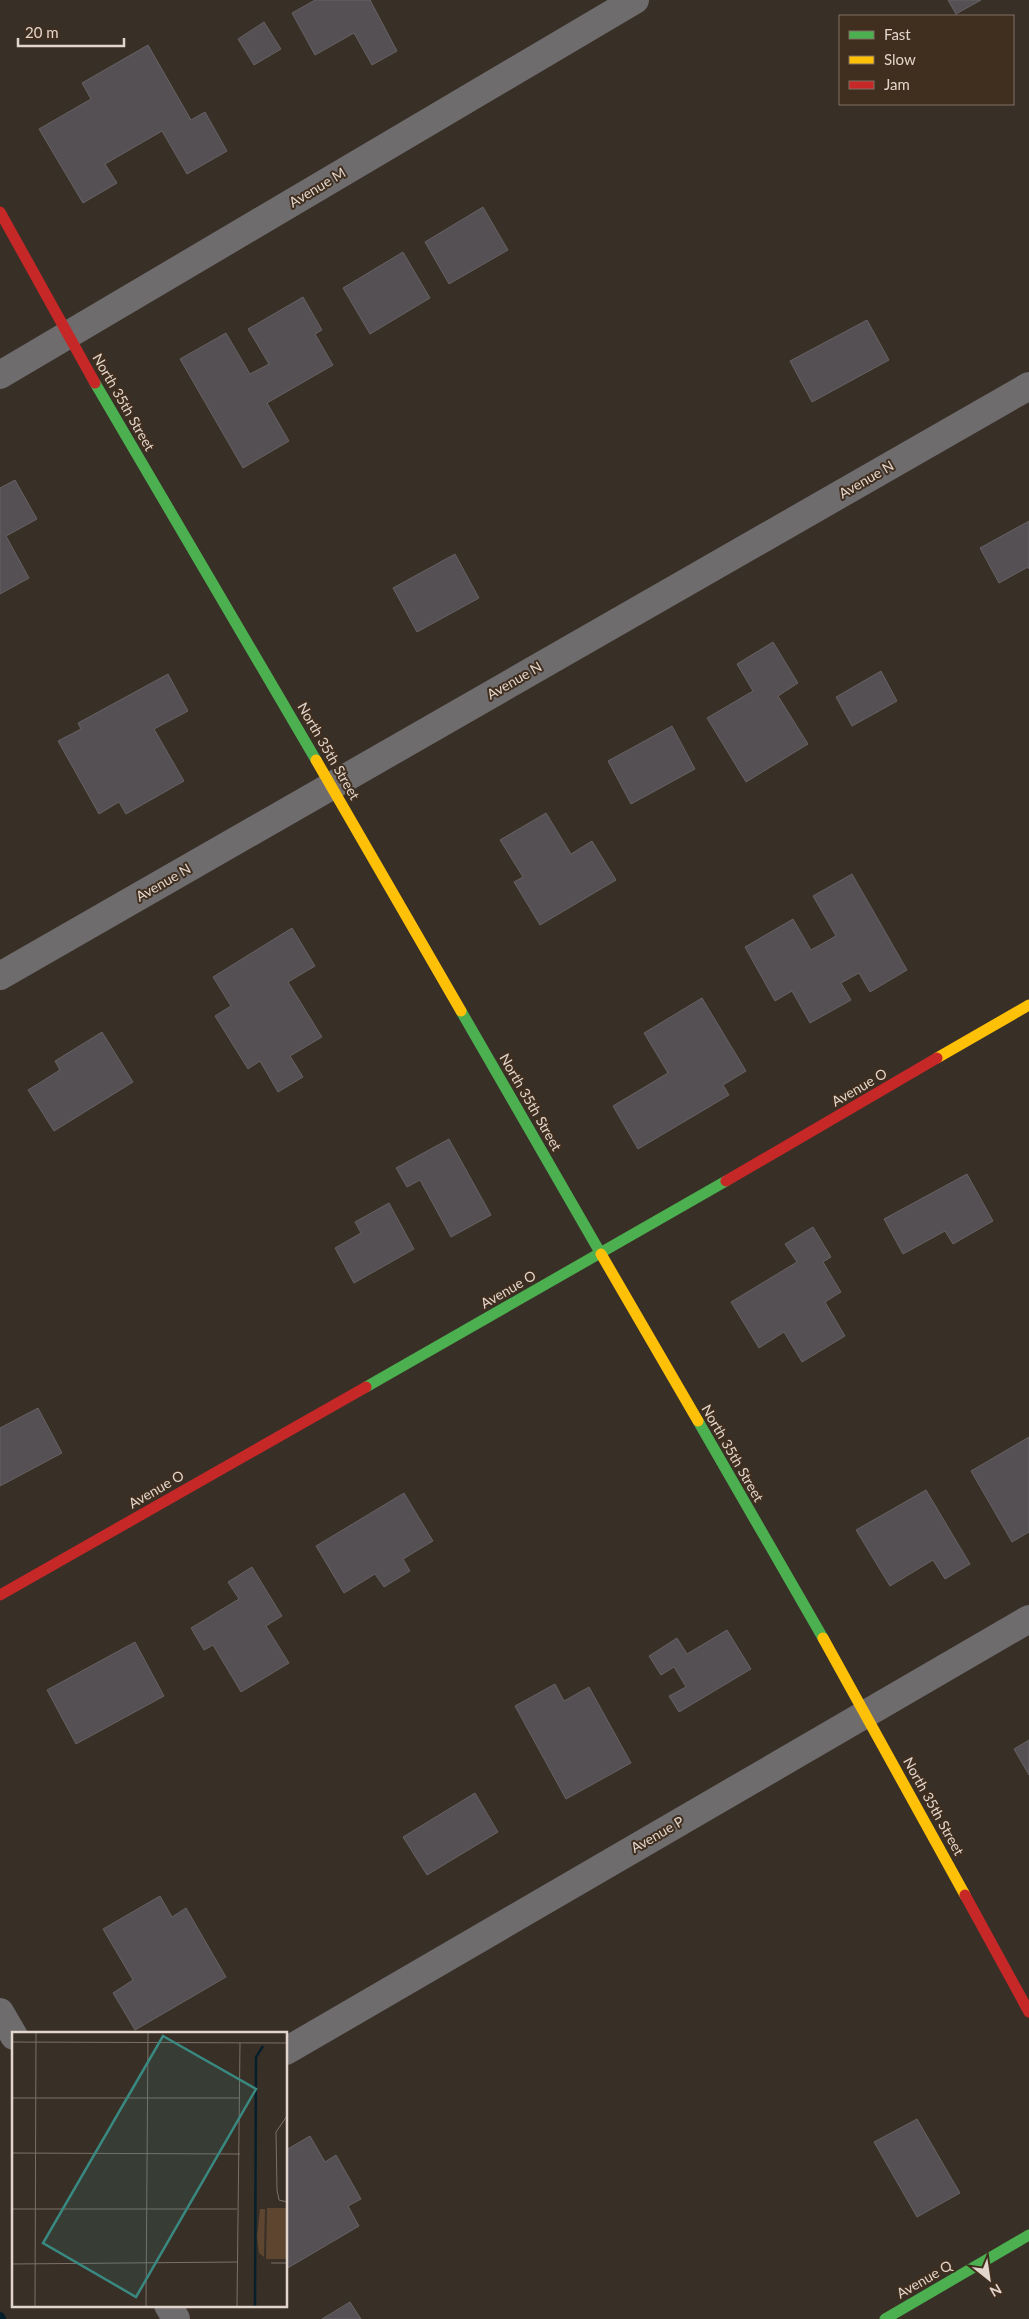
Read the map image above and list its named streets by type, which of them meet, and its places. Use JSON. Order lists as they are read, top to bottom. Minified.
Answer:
{"streets":{"street":["Avenue M","North 35th Street","Avenue N","Avenue O","Avenue P","Avenue Q"]},"crossings":[["Avenue M","North 35th Street"],["North 35th Street","Avenue N"],["North 35th Street","Avenue O"],["North 35th Street","Avenue P"]],"legend":["Fast","Slow","Jam"],"scale_bar":"20 m","north":"bottom right"}
